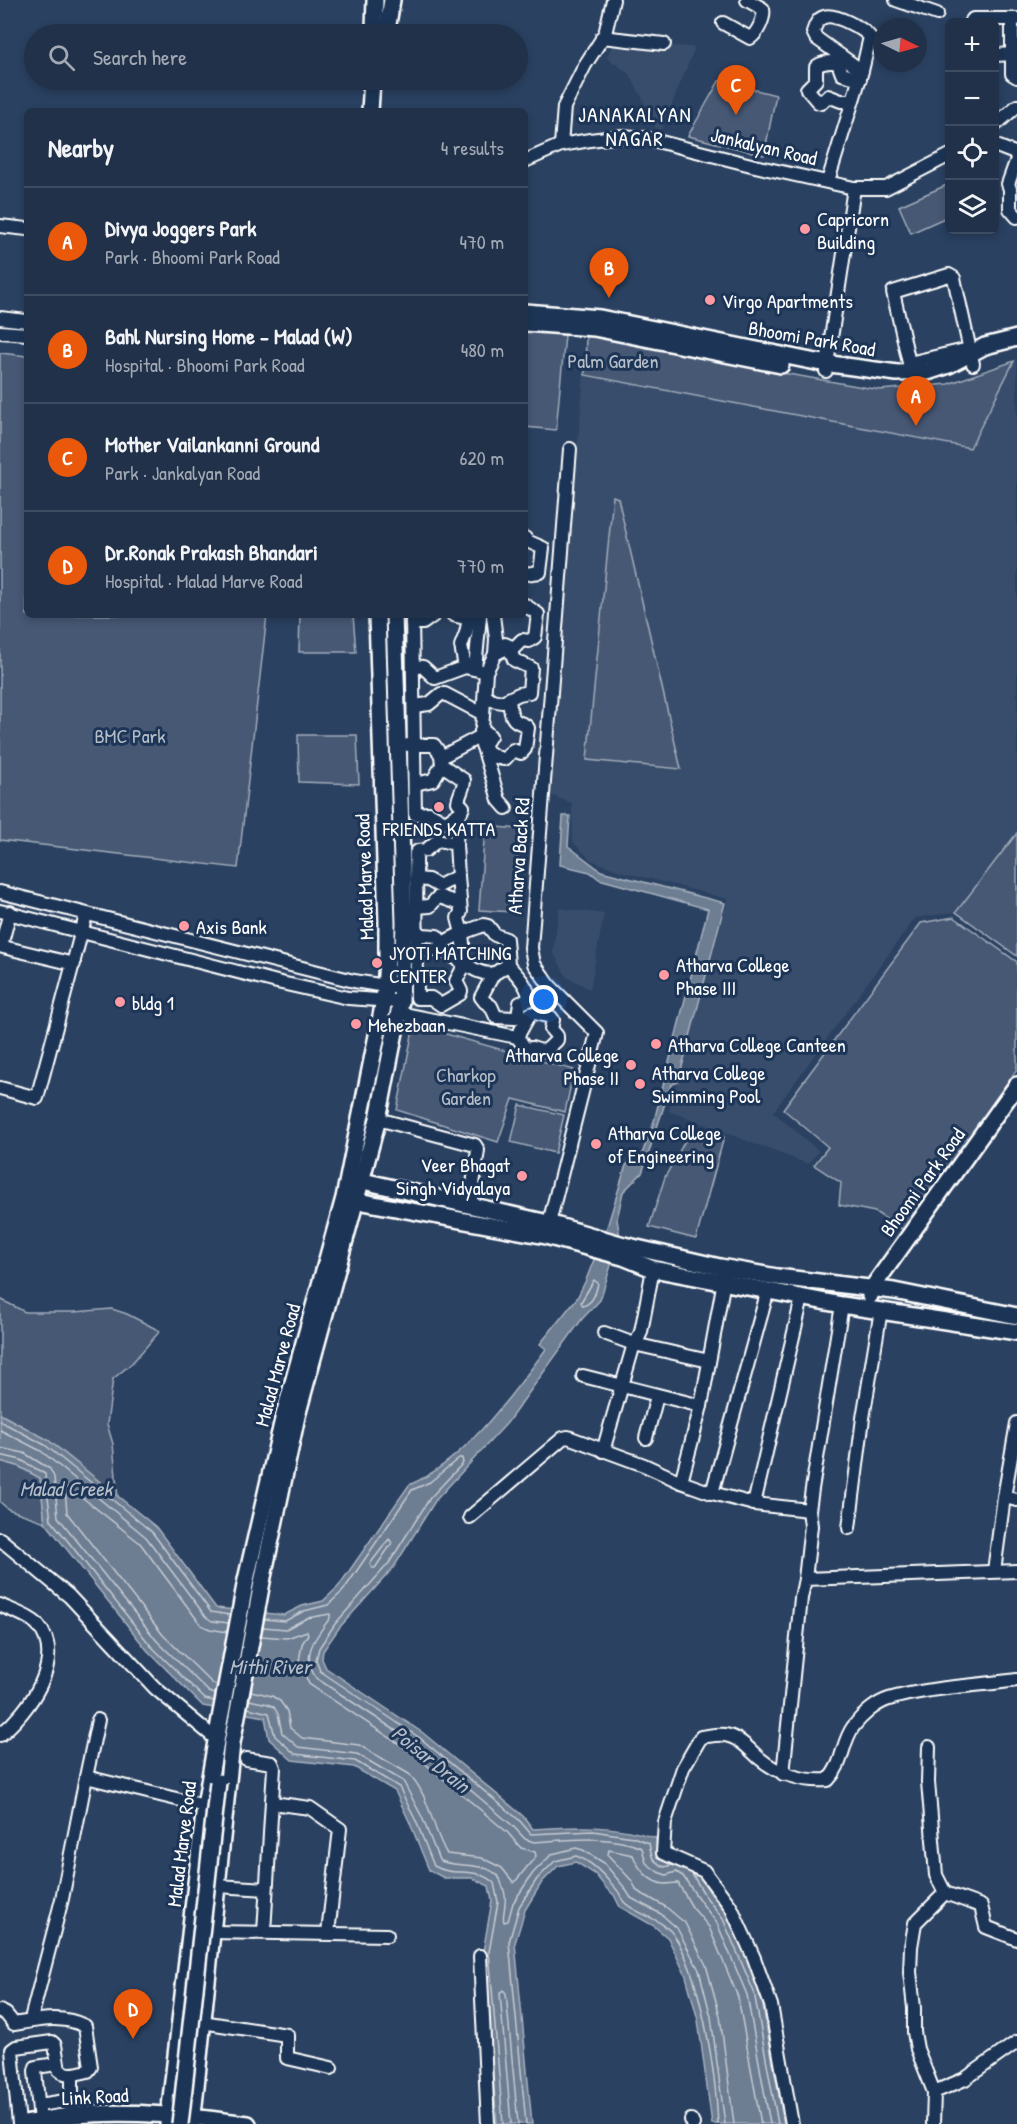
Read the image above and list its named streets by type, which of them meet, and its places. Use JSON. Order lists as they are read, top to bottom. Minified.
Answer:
{"streets":{"main road":["Bhoomi Park Road","Malad Marve Road","Link Road"],"street":["Jankalyan Road","Atharva Back Rd"]},"crossings":[["Malad Marve Road","Link Road"]],"districts":["JANAKALYAN NAGAR"],"water":["Malad Creek","Mithi River","Poisar Drain"],"parks":["Palm Garden","BMC Park","Charkop Garden"],"places":["Capricorn Building","Virgo Apartments","FRIENDS KATTA","Axis Bank","JYOTI MATCHING CENTER","Atharva College Phase III","bldg 1","Mehezbaan","Atharva College Canteen","Atharva College Phase II","Atharva College Swimming Pool","Atharva College of Engineering","Veer Bhagat Singh Vidyalaya"],"north":"right","page":{"map_buttons":["+","−"],"search":"Search here","pins":["C","B","A","D"],"heading":["Nearby","4 results"],"list":[{"mark":"A","name":"Divya Joggers Park","note":"Park · Bhoomi Park Road","value":"470 m"},{"mark":"B","name":"Bahl Nursing Home - Malad (W)","note":"Hospital · Bhoomi Park Road","value":"480 m"},{"mark":"C","name":"Mother Vailankanni Ground","note":"Park · Jankalyan Road","value":"620 m"},{"mark":"D","name":"Dr.Ronak Prakash Bhandari","note":"Hospital · Malad Marve Road","value":"770 m"}]}}
